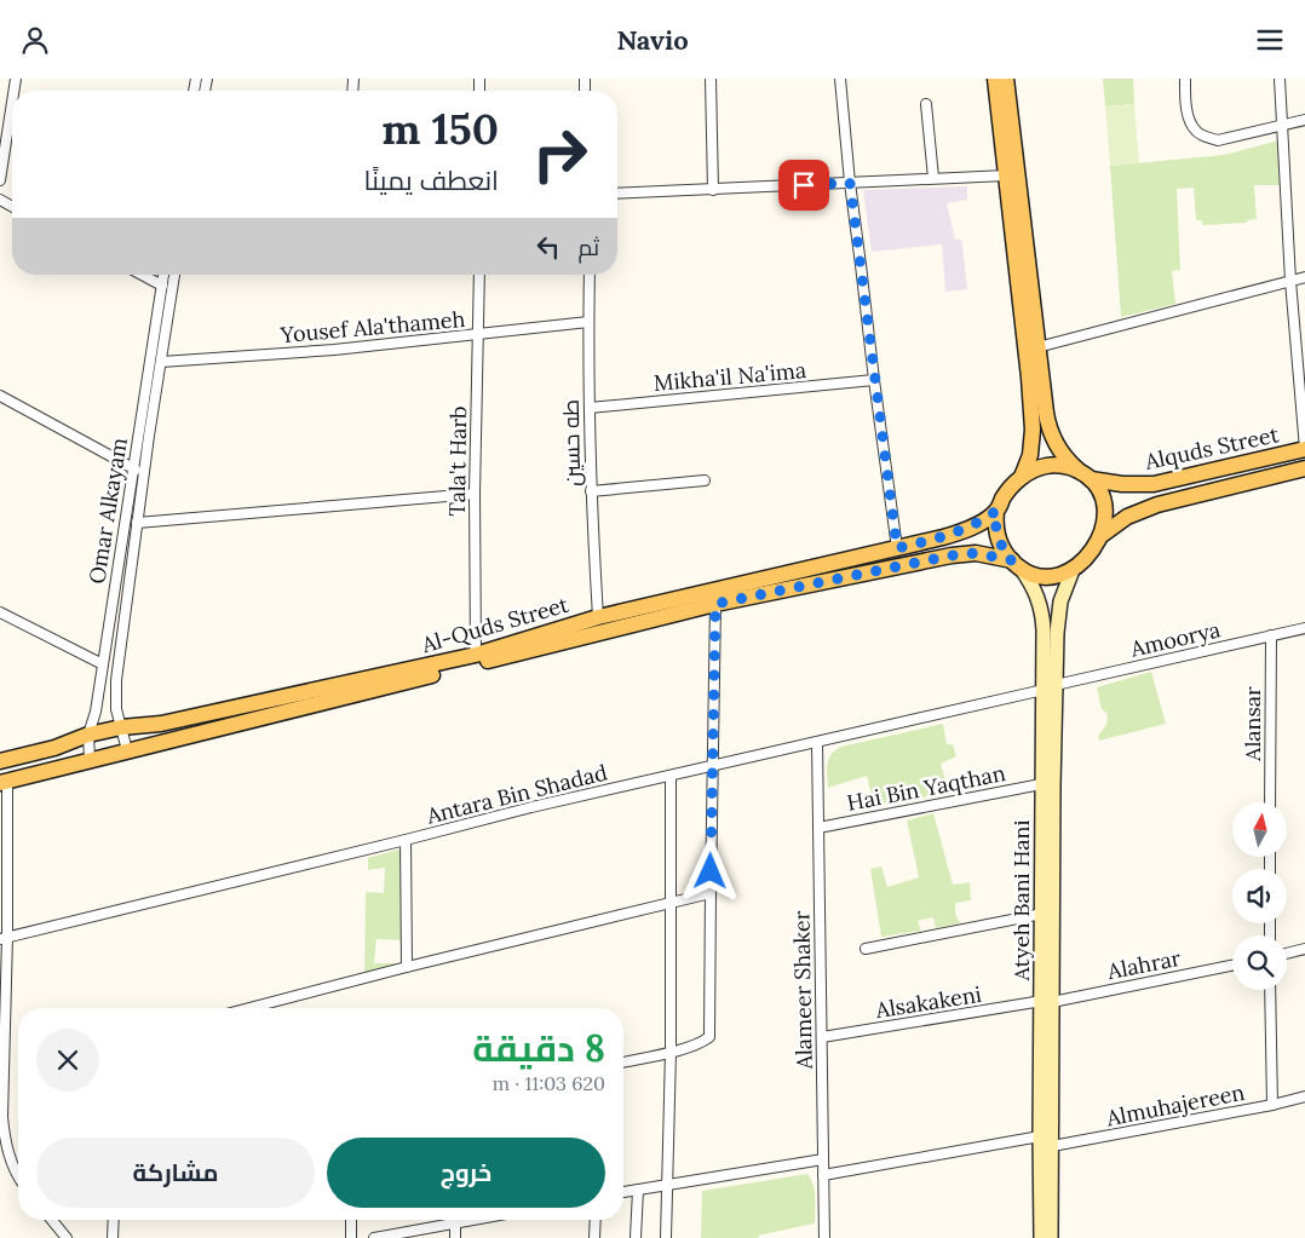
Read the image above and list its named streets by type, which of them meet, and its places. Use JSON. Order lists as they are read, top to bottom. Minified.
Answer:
{"streets":{"main road":["Alquds Street","Al-Quds Street","Atyeh Bani Hani"],"street":["Yousef Ala'thameh","Mikha'il Na'ima","طه حسين","Tala't Harb","Omar Alkayam","Amoorya","Alansar","Hai Bin Yaqthan","Antara Bin Shadad","Alahrar","Alameer Shaker","Alsakakeni","Almuhajereen"]},"crossings":[["Yousef Ala'thameh","طه حسين"],["Yousef Ala'thameh","Tala't Harb"],["Yousef Ala'thameh","Omar Alkayam"],["Mikha'il Na'ima","طه حسين"],["طه حسين","Al-Quds Street"],["Alquds Street","Al-Quds Street"],["Alquds Street","Atyeh Bani Hani"],["Tala't Harb","Al-Quds Street"],["Omar Alkayam","Al-Quds Street"],["Al-Quds Street","Atyeh Bani Hani"],["Amoorya","Alansar"],["Amoorya","Antara Bin Shadad"],["Amoorya","Atyeh Bani Hani"],["Hai Bin Yaqthan","Atyeh Bani Hani"],["Hai Bin Yaqthan","Alameer Shaker"],["Antara Bin Shadad","Atyeh Bani Hani"],["Antara Bin Shadad","Alameer Shaker"],["Atyeh Bani Hani","Alahrar"],["Atyeh Bani Hani","Alsakakeni"],["Alahrar","Alsakakeni"],["Alameer Shaker","Alsakakeni"]],"north":"top","page":{"header":"Navio","turn":["150 m","انعطف يمينًا"],"then":"ثم","heading":["8 دقيقة","620 m · 11:03"],"buttons":["خروج","مشاركة"]}}
